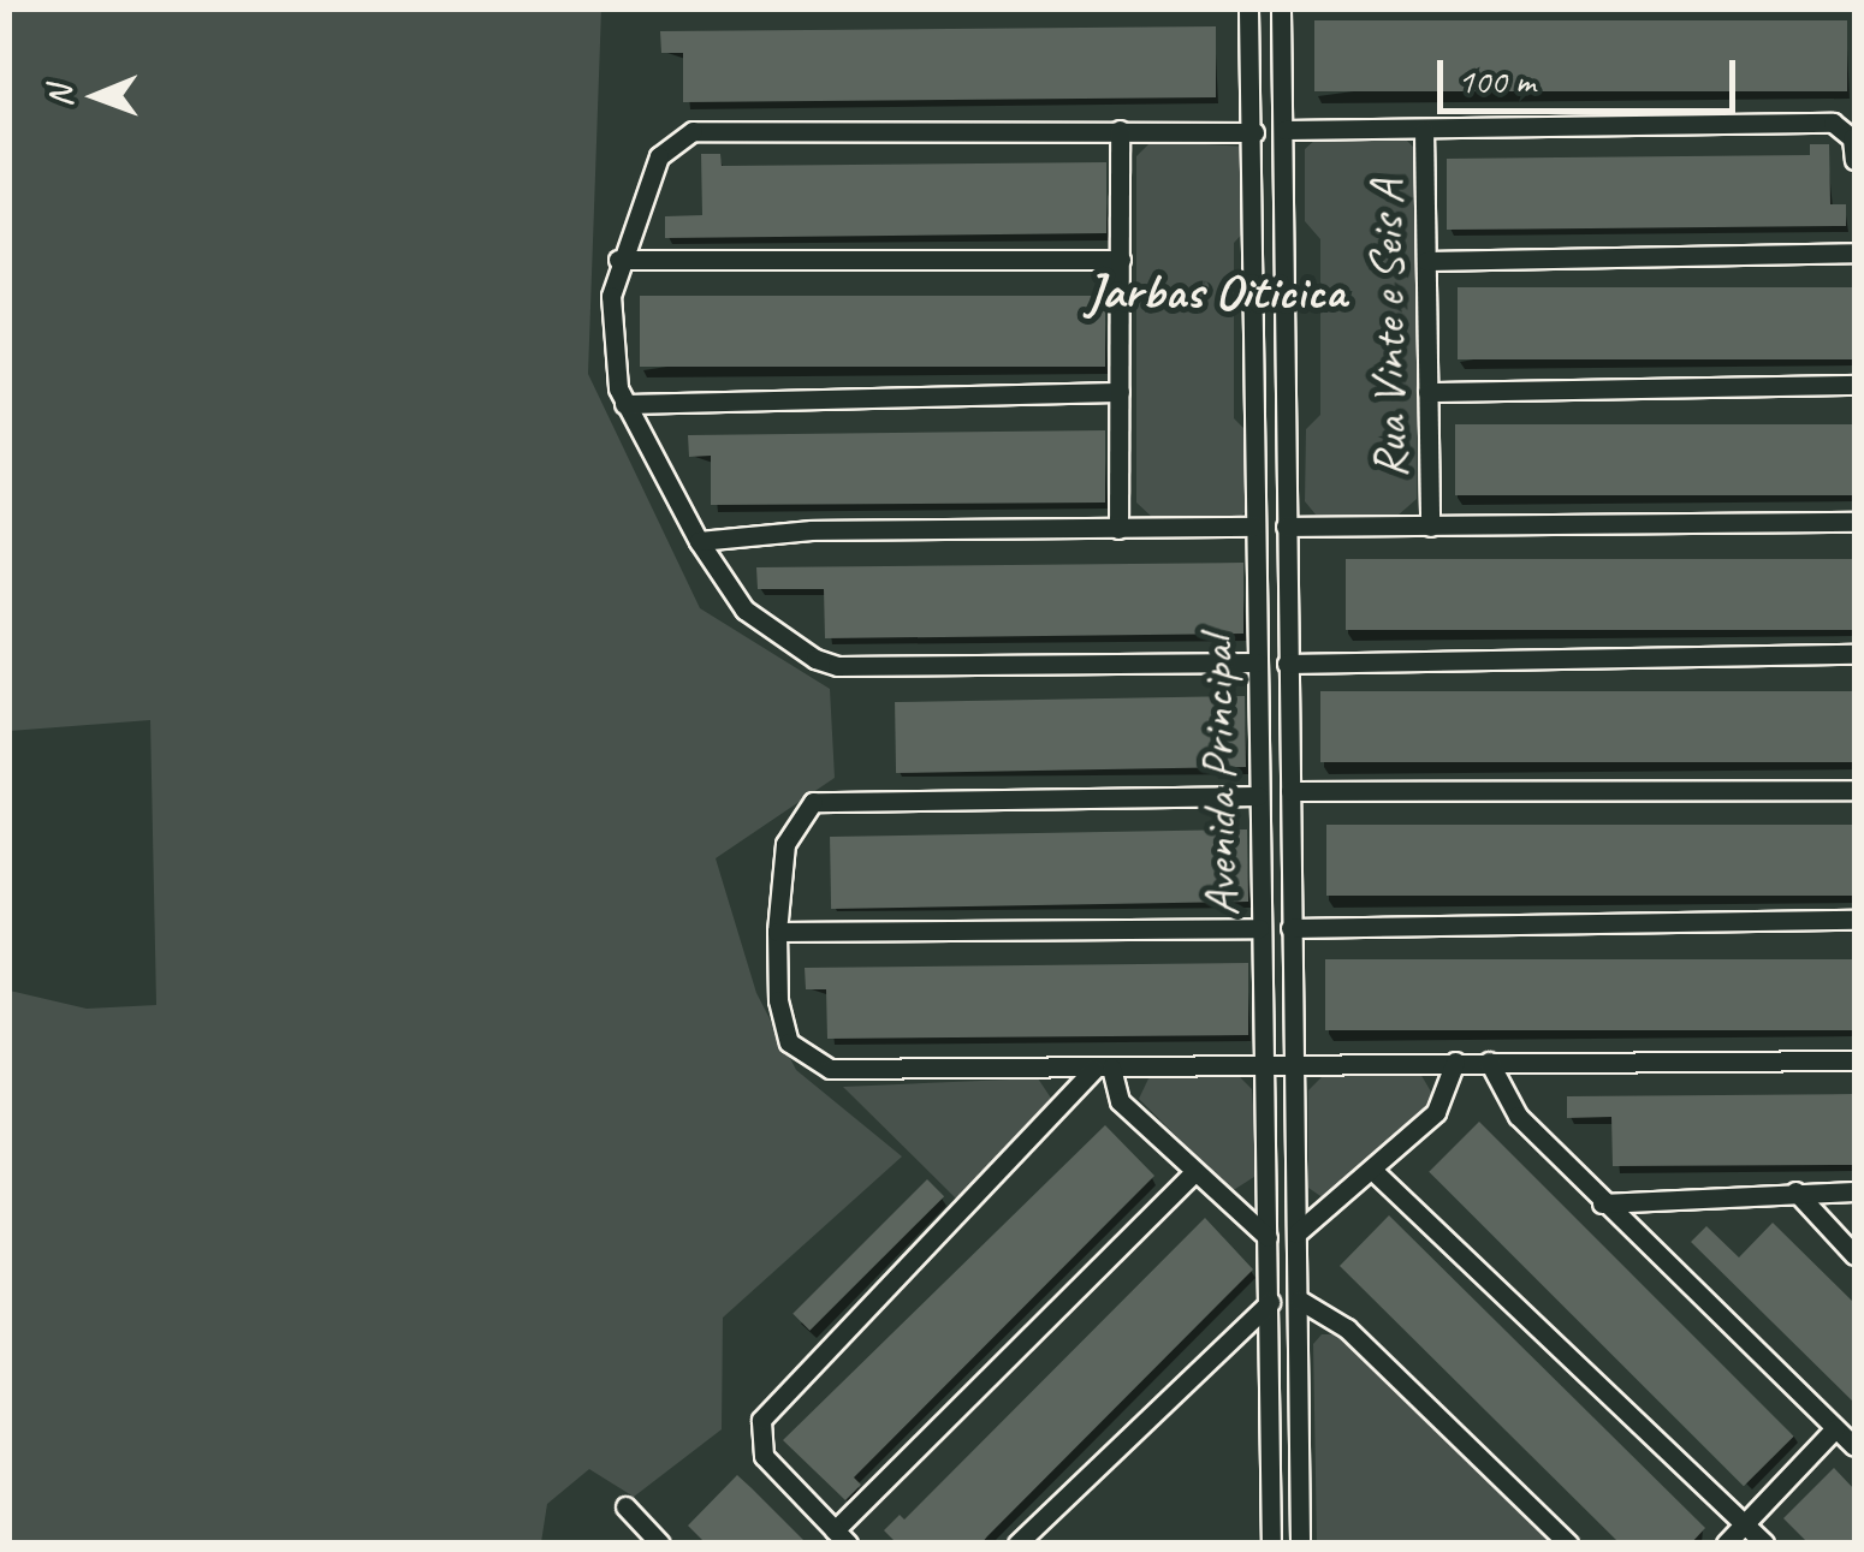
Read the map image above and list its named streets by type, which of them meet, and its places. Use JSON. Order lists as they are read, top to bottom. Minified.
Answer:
{"streets":{"street":["Rua Vinte e Seis A","Avenida Principal"]},"districts":["Jarbas Oiticica"],"scale_bar":"100 m","north":"left"}
